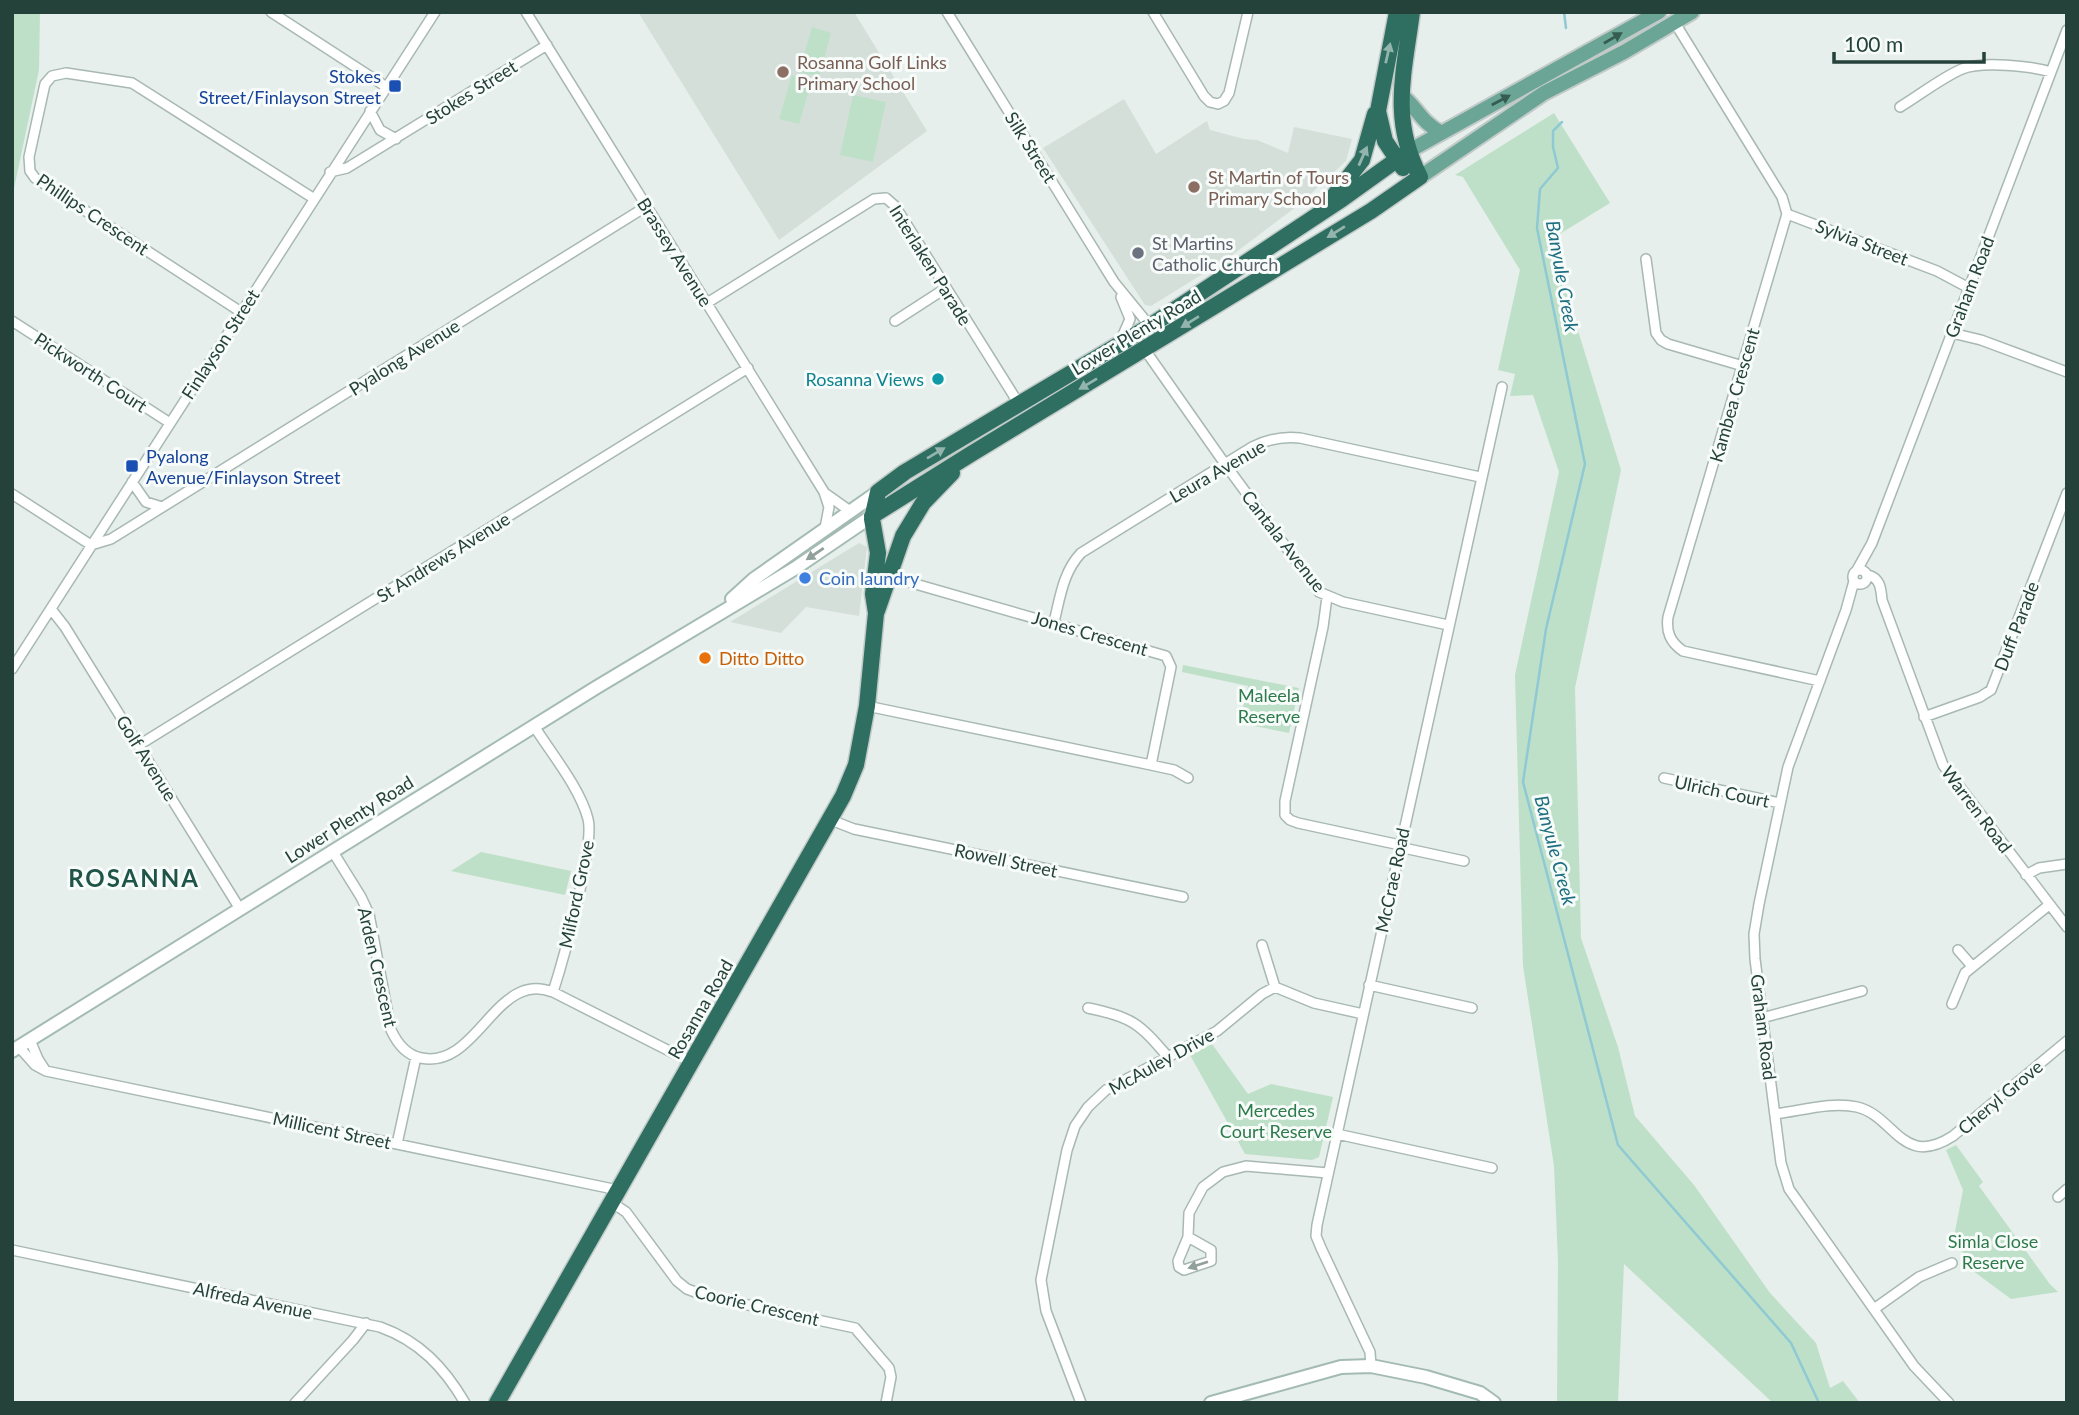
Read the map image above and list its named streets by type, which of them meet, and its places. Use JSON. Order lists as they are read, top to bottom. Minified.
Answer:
{"streets":{"highway":["Lower Plenty Road","Rosanna Road"],"street":["Stokes Street","Silk Street","Phillips Crescent","Sylvia Street","Brassey Avenue","Interlaken Parade","Graham Road","Finlayson Street","Pyalong Avenue","Pickworth Court","Kambea Crescent","Leura Avenue","Cantala Avenue","St Andrews Avenue","Duff Parade","Jones Crescent","Golf Avenue","Ulrich Court","Warren Road","Rowell Street","McCrae Road","Milford Grove","Arden Crescent","McAuley Drive","Cheryl Grove","Millicent Street","Alfreda Avenue","Coorie Crescent"]},"crossings":[["Stokes Street","Brassey Avenue"],["Stokes Street","Finlayson Street"],["Silk Street","Lower Plenty Road"],["Phillips Crescent","Finlayson Street"],["Sylvia Street","Graham Road"],["Sylvia Street","Kambea Crescent"],["Brassey Avenue","Interlaken Parade"],["Brassey Avenue","Lower Plenty Road"],["Brassey Avenue","Pyalong Avenue"],["Brassey Avenue","St Andrews Avenue"],["Interlaken Parade","Lower Plenty Road"],["Graham Road","Kambea Crescent"],["Graham Road","Ulrich Court"],["Graham Road","Warren Road"],["Graham Road","Cheryl Grove"],["Lower Plenty Road","Cantala Avenue"],["Lower Plenty Road","Golf Avenue"],["Lower Plenty Road","Milford Grove"],["Lower Plenty Road","Arden Crescent"],["Lower Plenty Road","Rosanna Road"],["Lower Plenty Road","Millicent Street"],["Finlayson Street","Pyalong Avenue"],["Finlayson Street","Pickworth Court"],["Finlayson Street","Golf Avenue"],["Leura Avenue","Cantala Avenue"],["Leura Avenue","Jones Crescent"],["Leura Avenue","McCrae Road"],["Cantala Avenue","McCrae Road"],["St Andrews Avenue","Golf Avenue"],["Duff Parade","Warren Road"],["Rowell Street","Rosanna Road"],["Rosanna Road","Millicent Street"],["Rosanna Road","Coorie Crescent"],["Millicent Street","Coorie Crescent"]],"districts":["ROSANNA"],"water":["Banyule Creek"],"parks":["Maleela Reserve","Mercedes Court Reserve","Simla Close Reserve"],"places":{"other":["Rosanna Golf Links Primary School","St Martin of Tours Primary School","St Martins Catholic Church","Rosanna Views","Coin laundry","Ditto Ditto"],"transit":["Stokes Street/Finlayson Street","Pyalong Avenue/Finlayson Street"]},"scale_bar":"100 m"}
